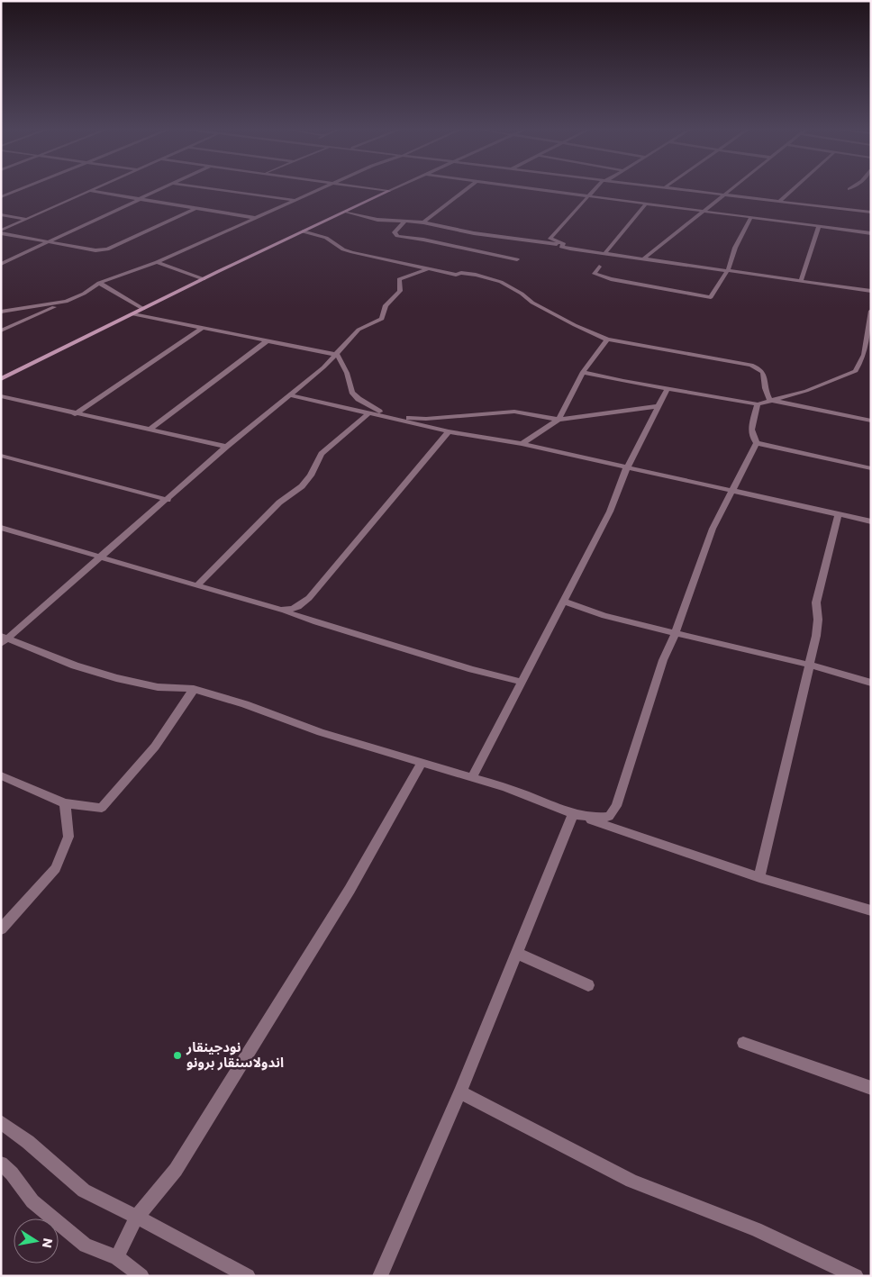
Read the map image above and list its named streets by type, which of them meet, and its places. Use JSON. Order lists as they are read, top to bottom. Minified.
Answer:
{"places":["نودجينقار اندولاسنقار برونو"],"north":"right"}
